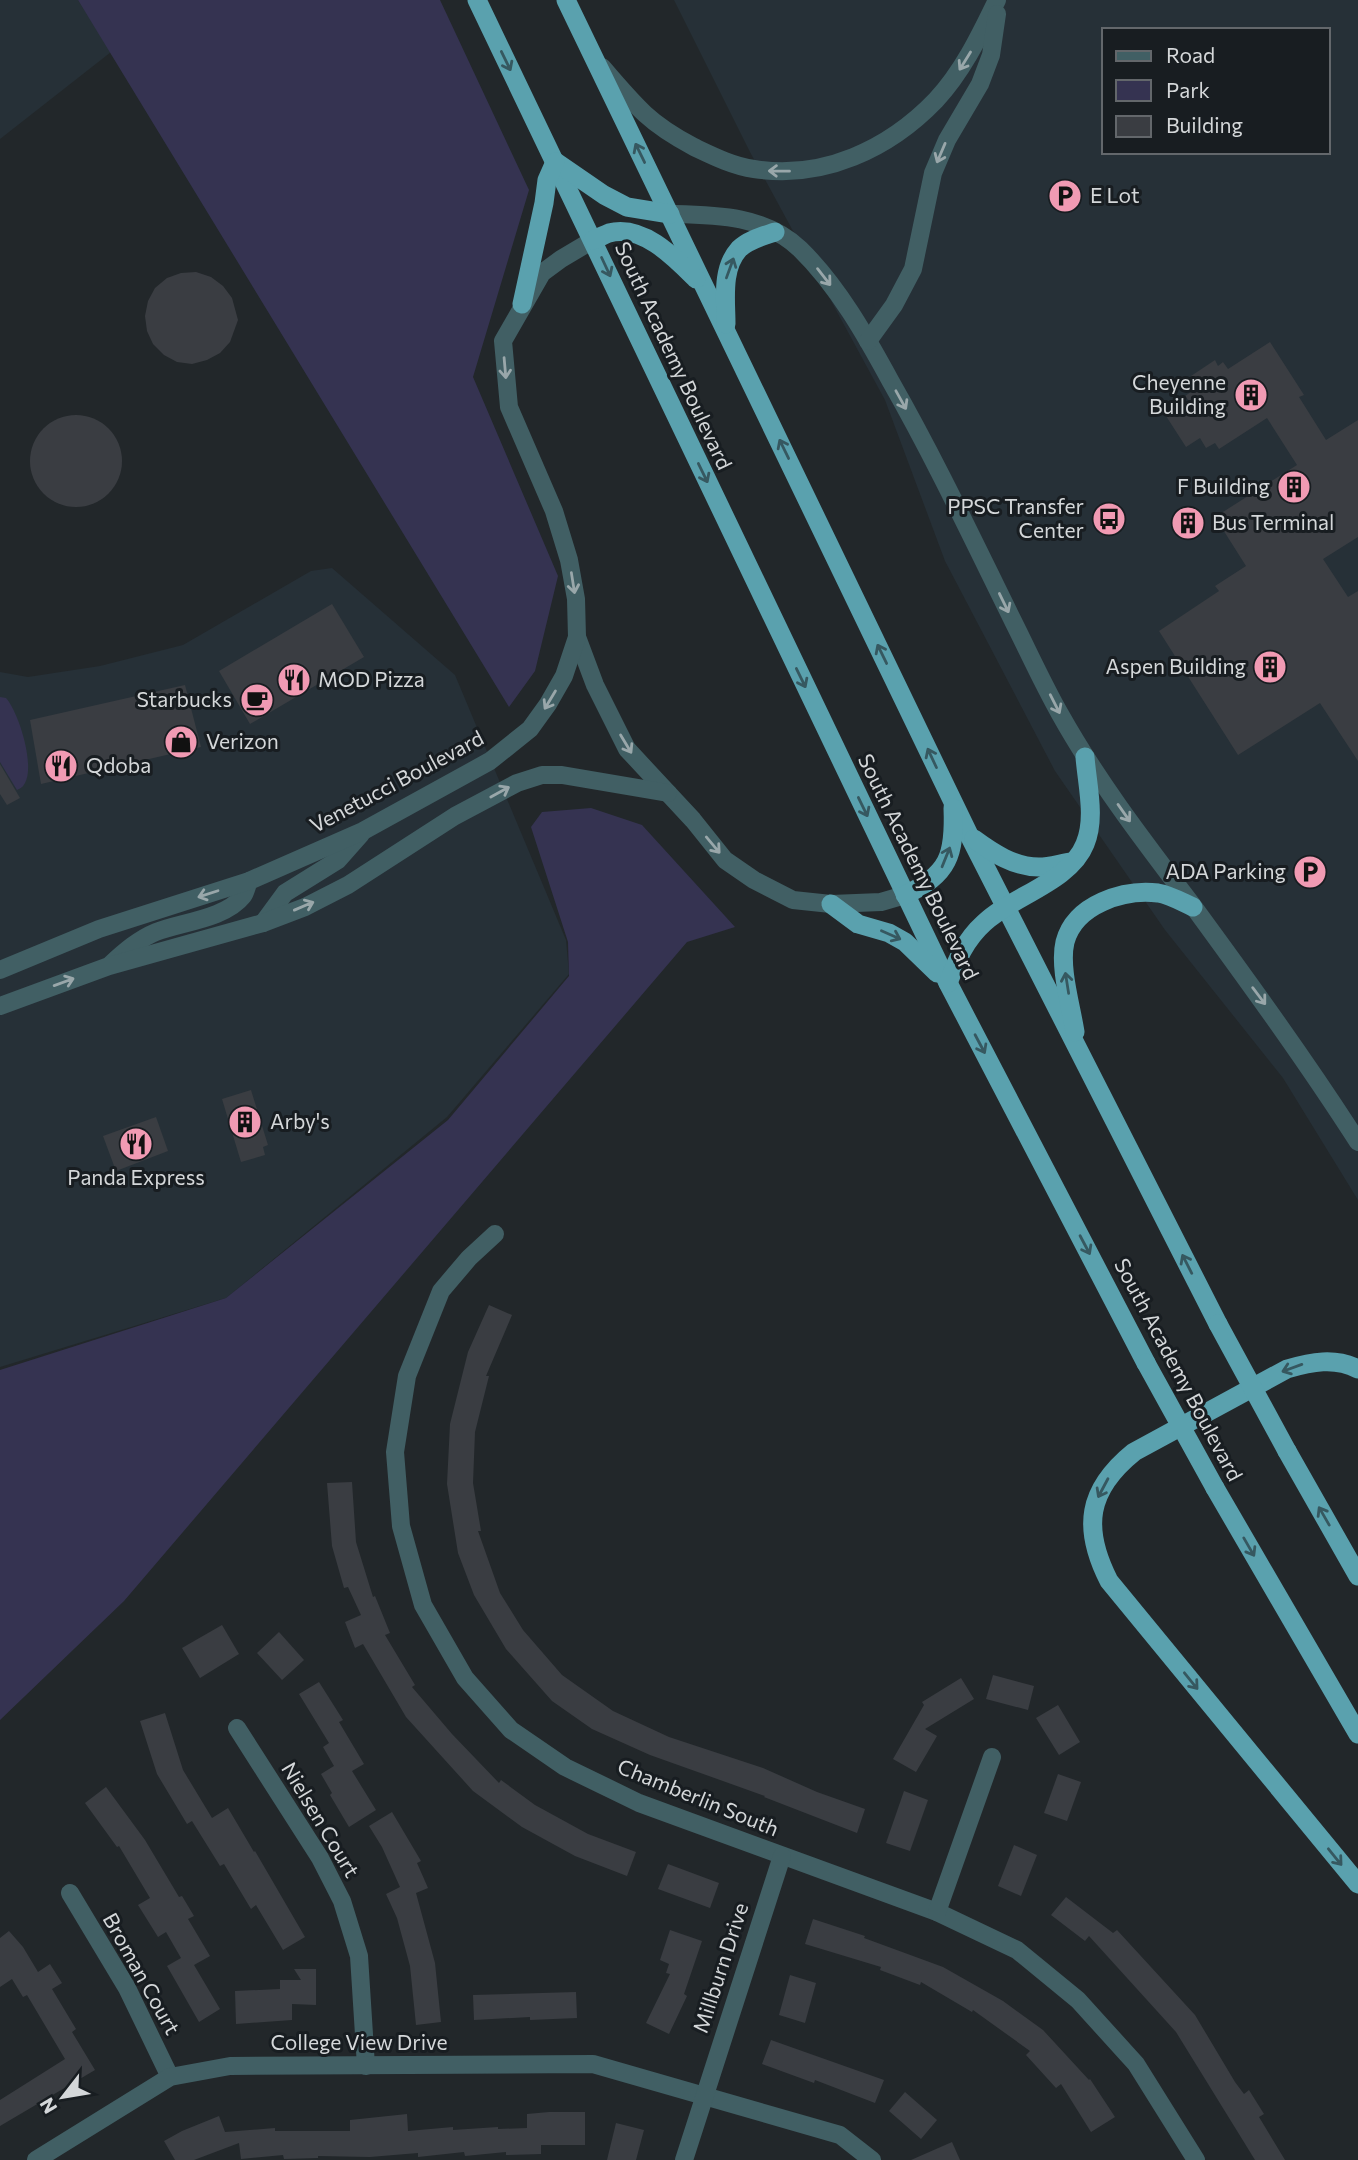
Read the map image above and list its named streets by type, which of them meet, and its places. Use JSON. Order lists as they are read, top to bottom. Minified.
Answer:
{"streets":{"highway":["South Academy Boulevard"],"street":["Venetucci Boulevard","Chamberlin South","Nielsen Court","Millburn Drive","Broman Court","College View Drive"]},"crossings":[["South Academy Boulevard","Venetucci Boulevard"],["Chamberlin South","Millburn Drive"],["Nielsen Court","College View Drive"],["Millburn Drive","College View Drive"],["Broman Court","College View Drive"]],"one_way":["Venetucci Boulevard"],"places":{"parking":["E Lot","ADA Parking"],"building":["Cheyenne Building","F Building","Bus Terminal","Aspen Building","Arby's"],"bus stop":["PPSC Transfer Center"],"restaurant":["MOD Pizza","Qdoba","Panda Express"],"cafe":["Starbucks"],"shop":["Verizon"]},"legend":["Road","Park","Building"],"north":"bottom left"}
